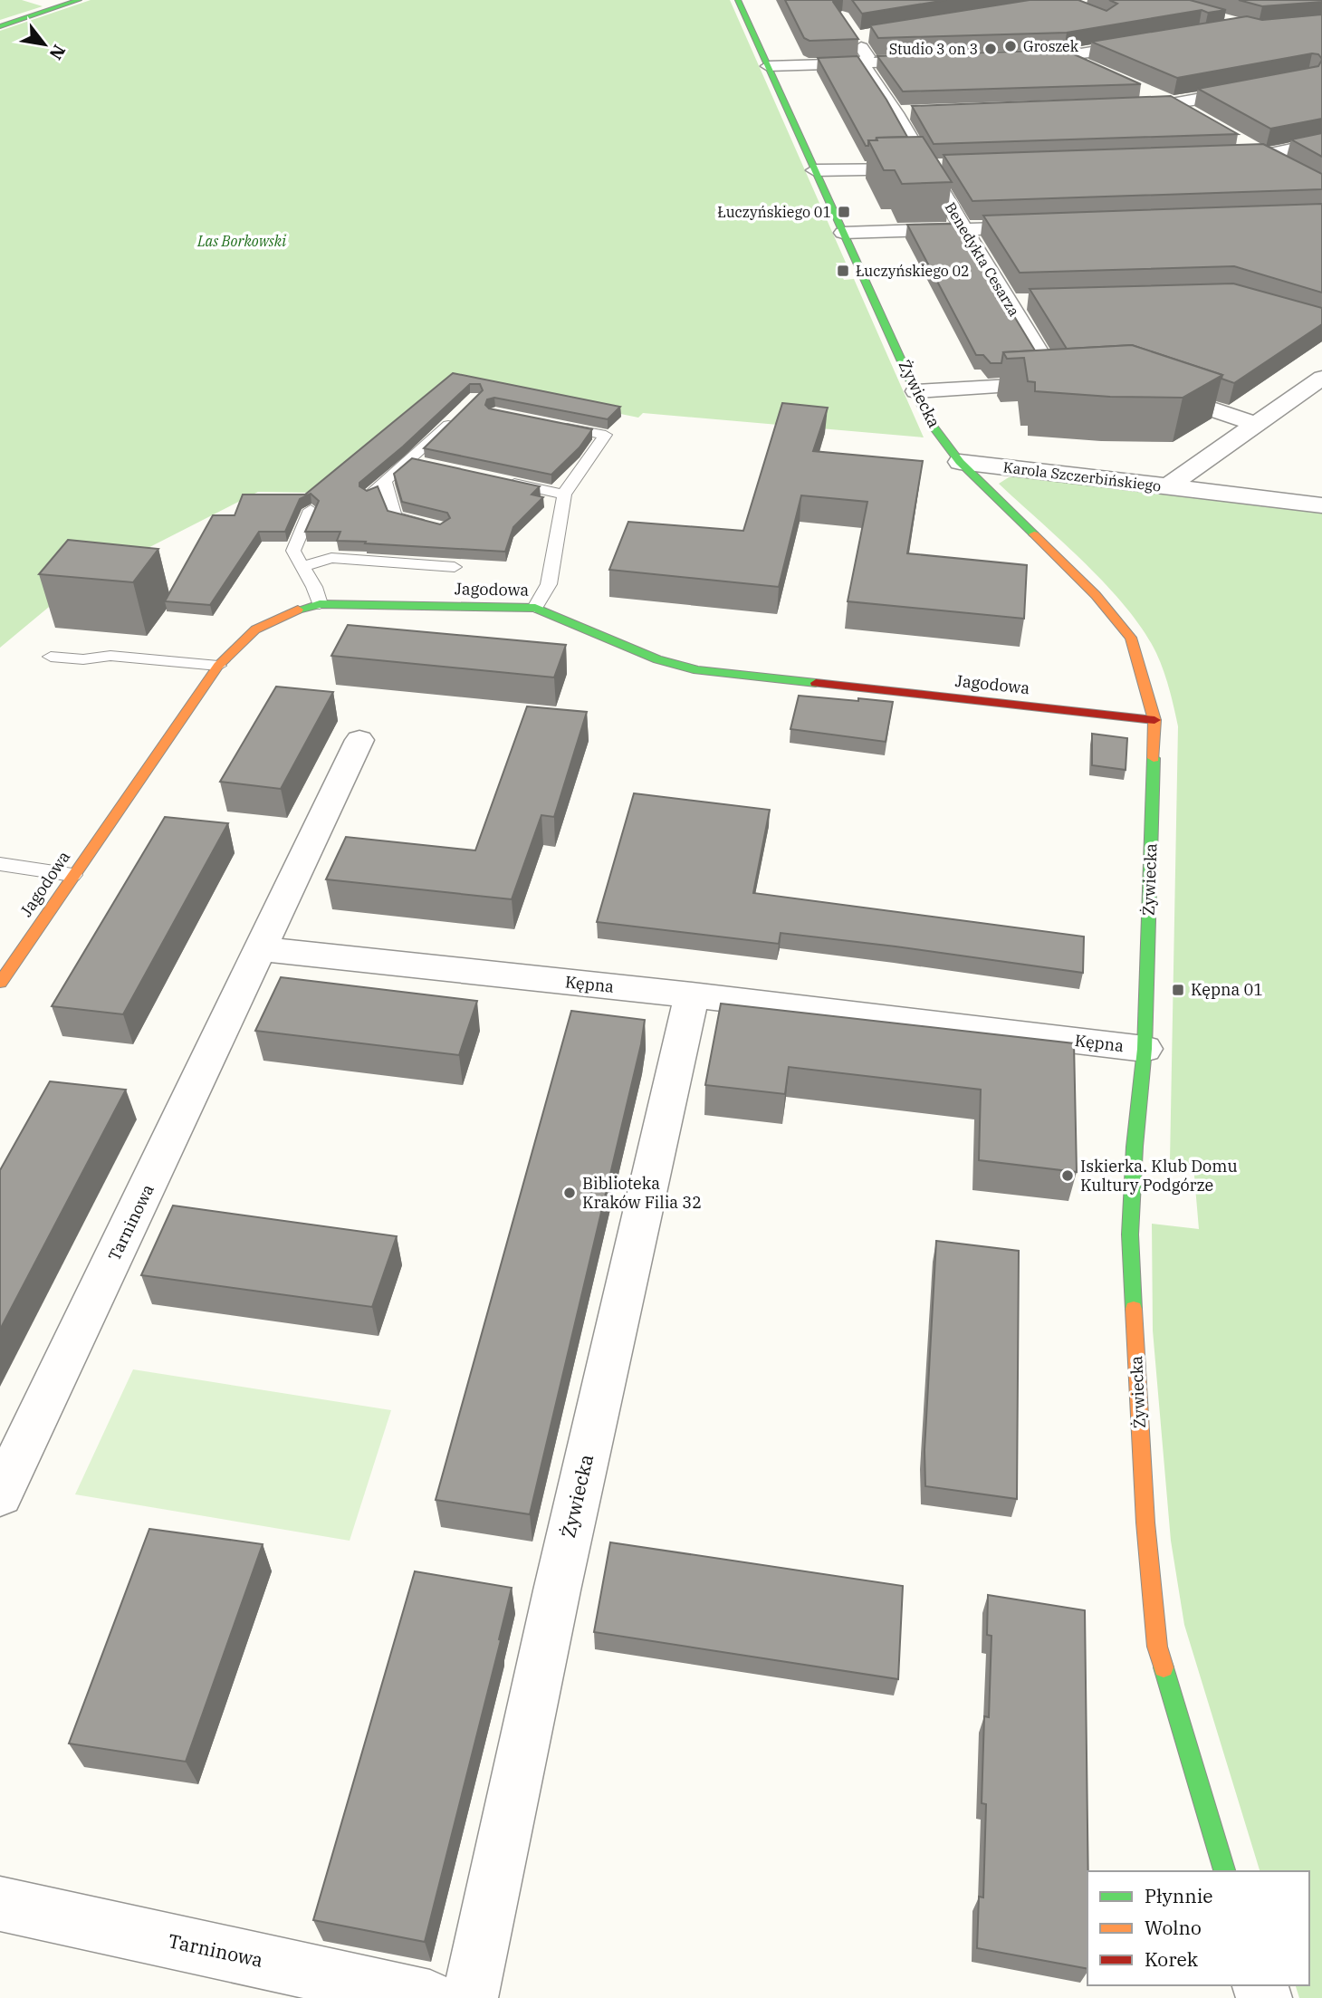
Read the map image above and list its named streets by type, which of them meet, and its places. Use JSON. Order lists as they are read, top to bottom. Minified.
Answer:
{"streets":{"street":["Benedykta Cesarza","Żywiecka","Karola Szczerbińskiego","Jagodowa","Kępna","Tarninowa"]},"crossings":[["Żywiecka","Karola Szczerbińskiego"],["Żywiecka","Jagodowa"],["Żywiecka","Kępna"],["Kępna","Tarninowa"]],"parks":["Las Borkowski"],"places":{"other":["Groszek","Studio 3 on 3","Iskierka. Klub Domu Kultury Podgórze","Biblioteka Kraków Filia 32"],"transit":["Łuczyńskiego 01","Łuczyńskiego 02","Kępna 01"]},"legend":["Płynnie","Wolno","Korek"],"north":"bottom right"}
